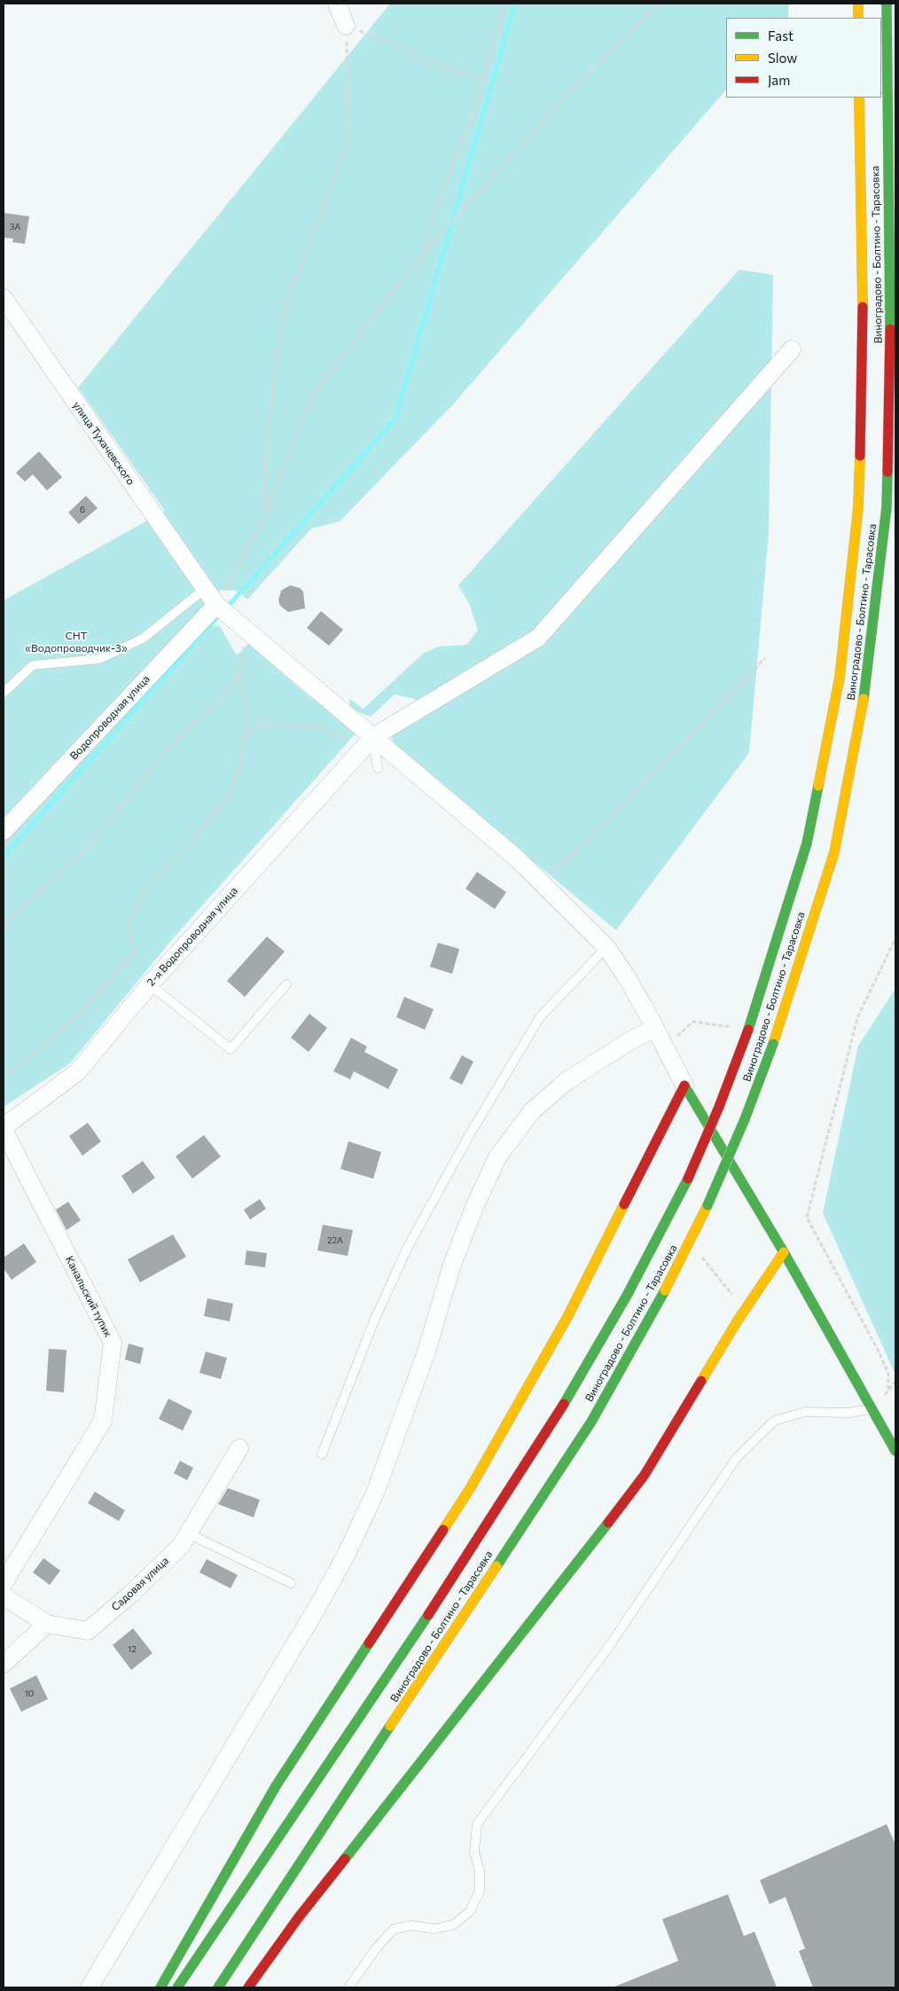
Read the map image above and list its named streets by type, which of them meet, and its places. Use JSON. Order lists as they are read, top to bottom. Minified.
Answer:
{"streets":{"main road":["Виноградово - Болтино - Тарасовка"],"street":["улица Тухачевского","Водопроводная улица","2-я Водопроводная улица","Канальский тупик","Садовая улица"]},"crossings":[["улица Тухачевского","Водопроводная улица"],["улица Тухачевского","2-я Водопроводная улица"],["2-я Водопроводная улица","Канальский тупик"]],"parks":["СНТ «Водопроводчик-3»"],"house_numbers":["3А","6","22А","12","10"],"legend":["Fast","Slow","Jam"]}
